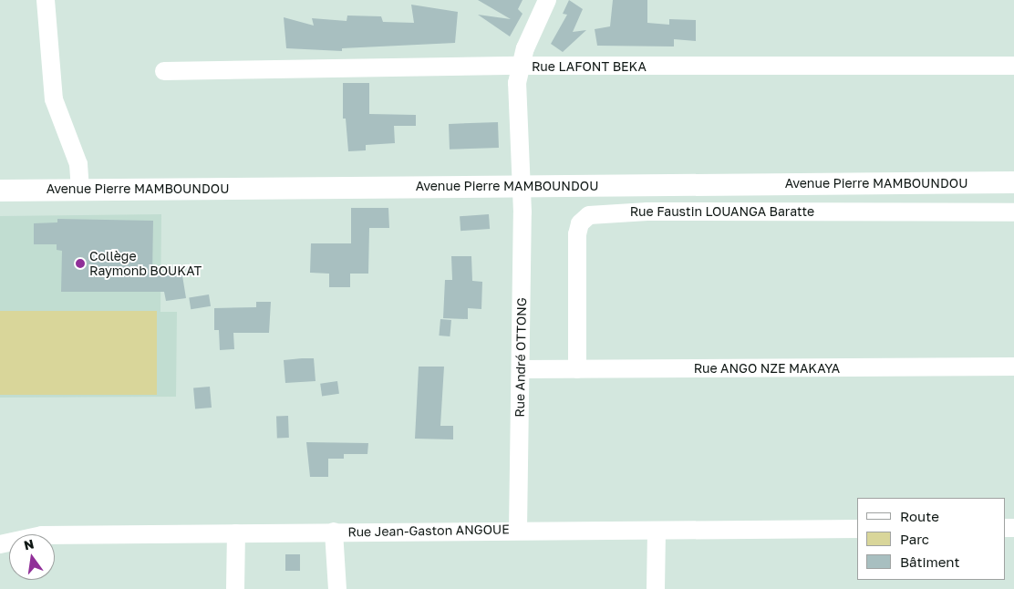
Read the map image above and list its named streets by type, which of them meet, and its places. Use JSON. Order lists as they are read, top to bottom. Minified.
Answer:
{"streets":{"street":["Rue LAFONT BEKA","Avenue Pierre MAMBOUNDOU","Rue Faustin LOUANGA Baratte","Rue André OTTONG","Rue ANGO NZE MAKAYA","Rue Jean-Gaston ANGOUE"]},"crossings":[["Rue LAFONT BEKA","Rue André OTTONG"],["Avenue Pierre MAMBOUNDOU","Rue André OTTONG"],["Rue Faustin LOUANGA Baratte","Rue ANGO NZE MAKAYA"],["Rue André OTTONG","Rue ANGO NZE MAKAYA"],["Rue André OTTONG","Rue Jean-Gaston ANGOUE"]],"places":["Collège Raymonb BOUKAT"],"legend":["Route","Parc","Bâtiment"],"north":"top"}
